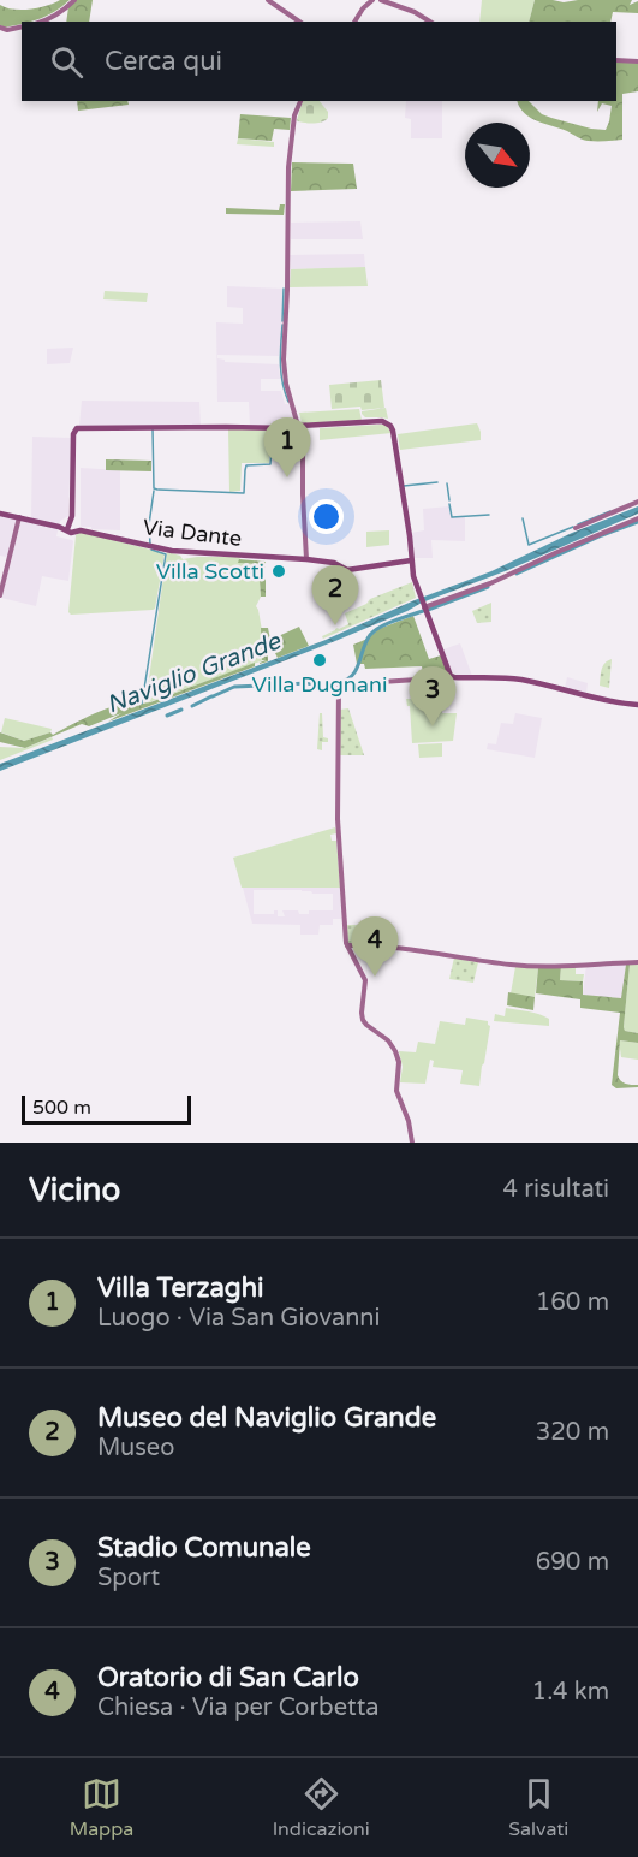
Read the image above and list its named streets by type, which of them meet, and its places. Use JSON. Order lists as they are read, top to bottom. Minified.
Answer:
{"streets":{"main road":["Via Dante"]},"water":["Naviglio Grande"],"places":["Villa Scotti","Villa Dugnani"],"scale_bar":"500 m","north":"bottom right","page":{"search":"Cerca qui","pins":["1","2","3","4"],"scale":"500 m","heading":["Vicino","4 risultati"],"list":[{"mark":"1","name":"Villa Terzaghi","note":"Luogo · Via San Giovanni","value":"160 m"},{"mark":"2","name":"Museo del Naviglio Grande","note":"Museo","value":"320 m"},{"mark":"3","name":"Stadio Comunale","note":"Sport","value":"690 m"},{"mark":"4","name":"Oratorio di San Carlo","note":"Chiesa · Via per Corbetta","value":"1.4 km"}],"nav":["Mappa","Indicazioni","Salvati"]}}
